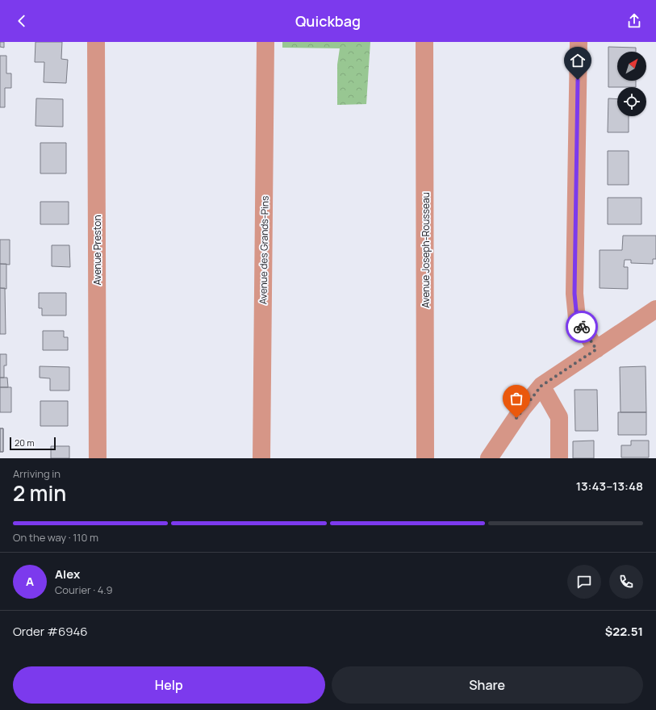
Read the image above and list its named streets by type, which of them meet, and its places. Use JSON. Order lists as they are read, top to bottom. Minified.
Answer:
{"streets":{"street":["Avenue Preston","Avenue des Grands-Pins","Avenue Joseph-Rousseau"]},"scale_bar":"20 m","north":"top right","page":{"header":"Quickbag","scale":"20 m","heading":["2 min","Arriving in","13:43–13:48"],"panel":["Alex","Courier · 4.9","Order #6946","$22.51"],"bar":"On the way · 110 m","round":"A","buttons":["Help","Share"]}}
